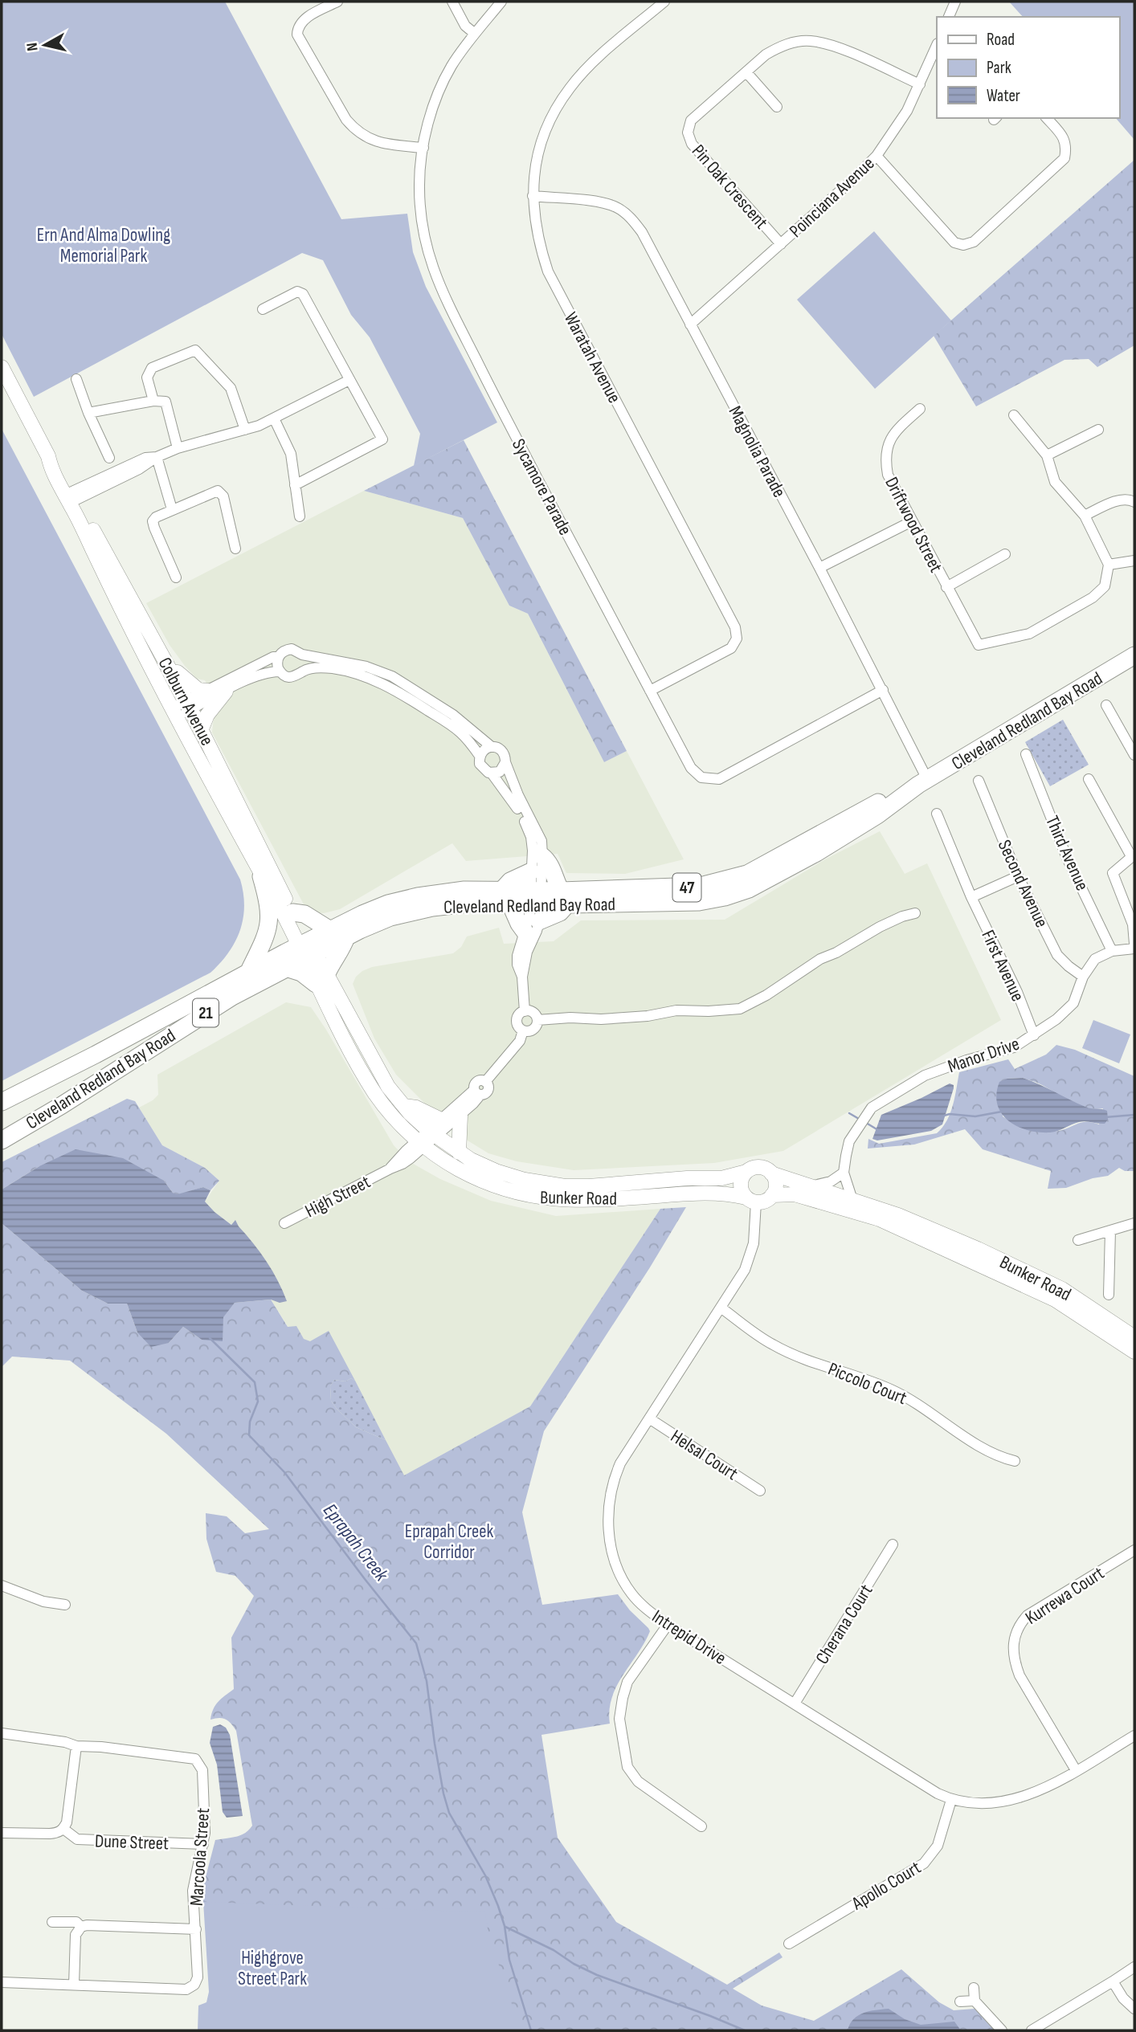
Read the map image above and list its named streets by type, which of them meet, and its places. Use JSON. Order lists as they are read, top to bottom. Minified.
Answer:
{"streets":{"highway":["Cleveland Redland Bay Road","47","21"],"main road":["Colburn Avenue","Bunker Road"],"street":["Pin Oak Crescent","Poinciana Avenue","Waratah Avenue","Magnolia Parade","Sycamore Parade","Driftwood Street","Third Avenue","Second Avenue","First Avenue","Manor Drive","High Street","Piccolo Court","Helsal Court","Kurrewa Court","Cherana Court","Intrepid Drive","Dune Street","Marcoola Street","Apollo Court"]},"crossings":[["Pin Oak Crescent","Poinciana Avenue"],["Poinciana Avenue","Magnolia Parade"],["Waratah Avenue","Magnolia Parade"],["Waratah Avenue","Sycamore Parade"],["Magnolia Parade","Sycamore Parade"],["Magnolia Parade","Cleveland Redland Bay Road"],["Colburn Avenue","Cleveland Redland Bay Road"],["Colburn Avenue","Bunker Road"],["Cleveland Redland Bay Road","Bunker Road"],["Third Avenue","Manor Drive"],["Second Avenue","Manor Drive"],["First Avenue","Manor Drive"],["High Street","Bunker Road"],["Bunker Road","Intrepid Drive"],["Piccolo Court","Intrepid Drive"],["Helsal Court","Intrepid Drive"],["Kurrewa Court","Intrepid Drive"],["Cherana Court","Intrepid Drive"],["Intrepid Drive","Apollo Court"],["Dune Street","Marcoola Street"]],"water":["Eprapah Creek"],"parks":["Ern And Alma Dowling Memorial Park","Eprapah Creek Corridor","Highgrove Street Park"],"legend":["Road","Park","Water"],"north":"left"}
